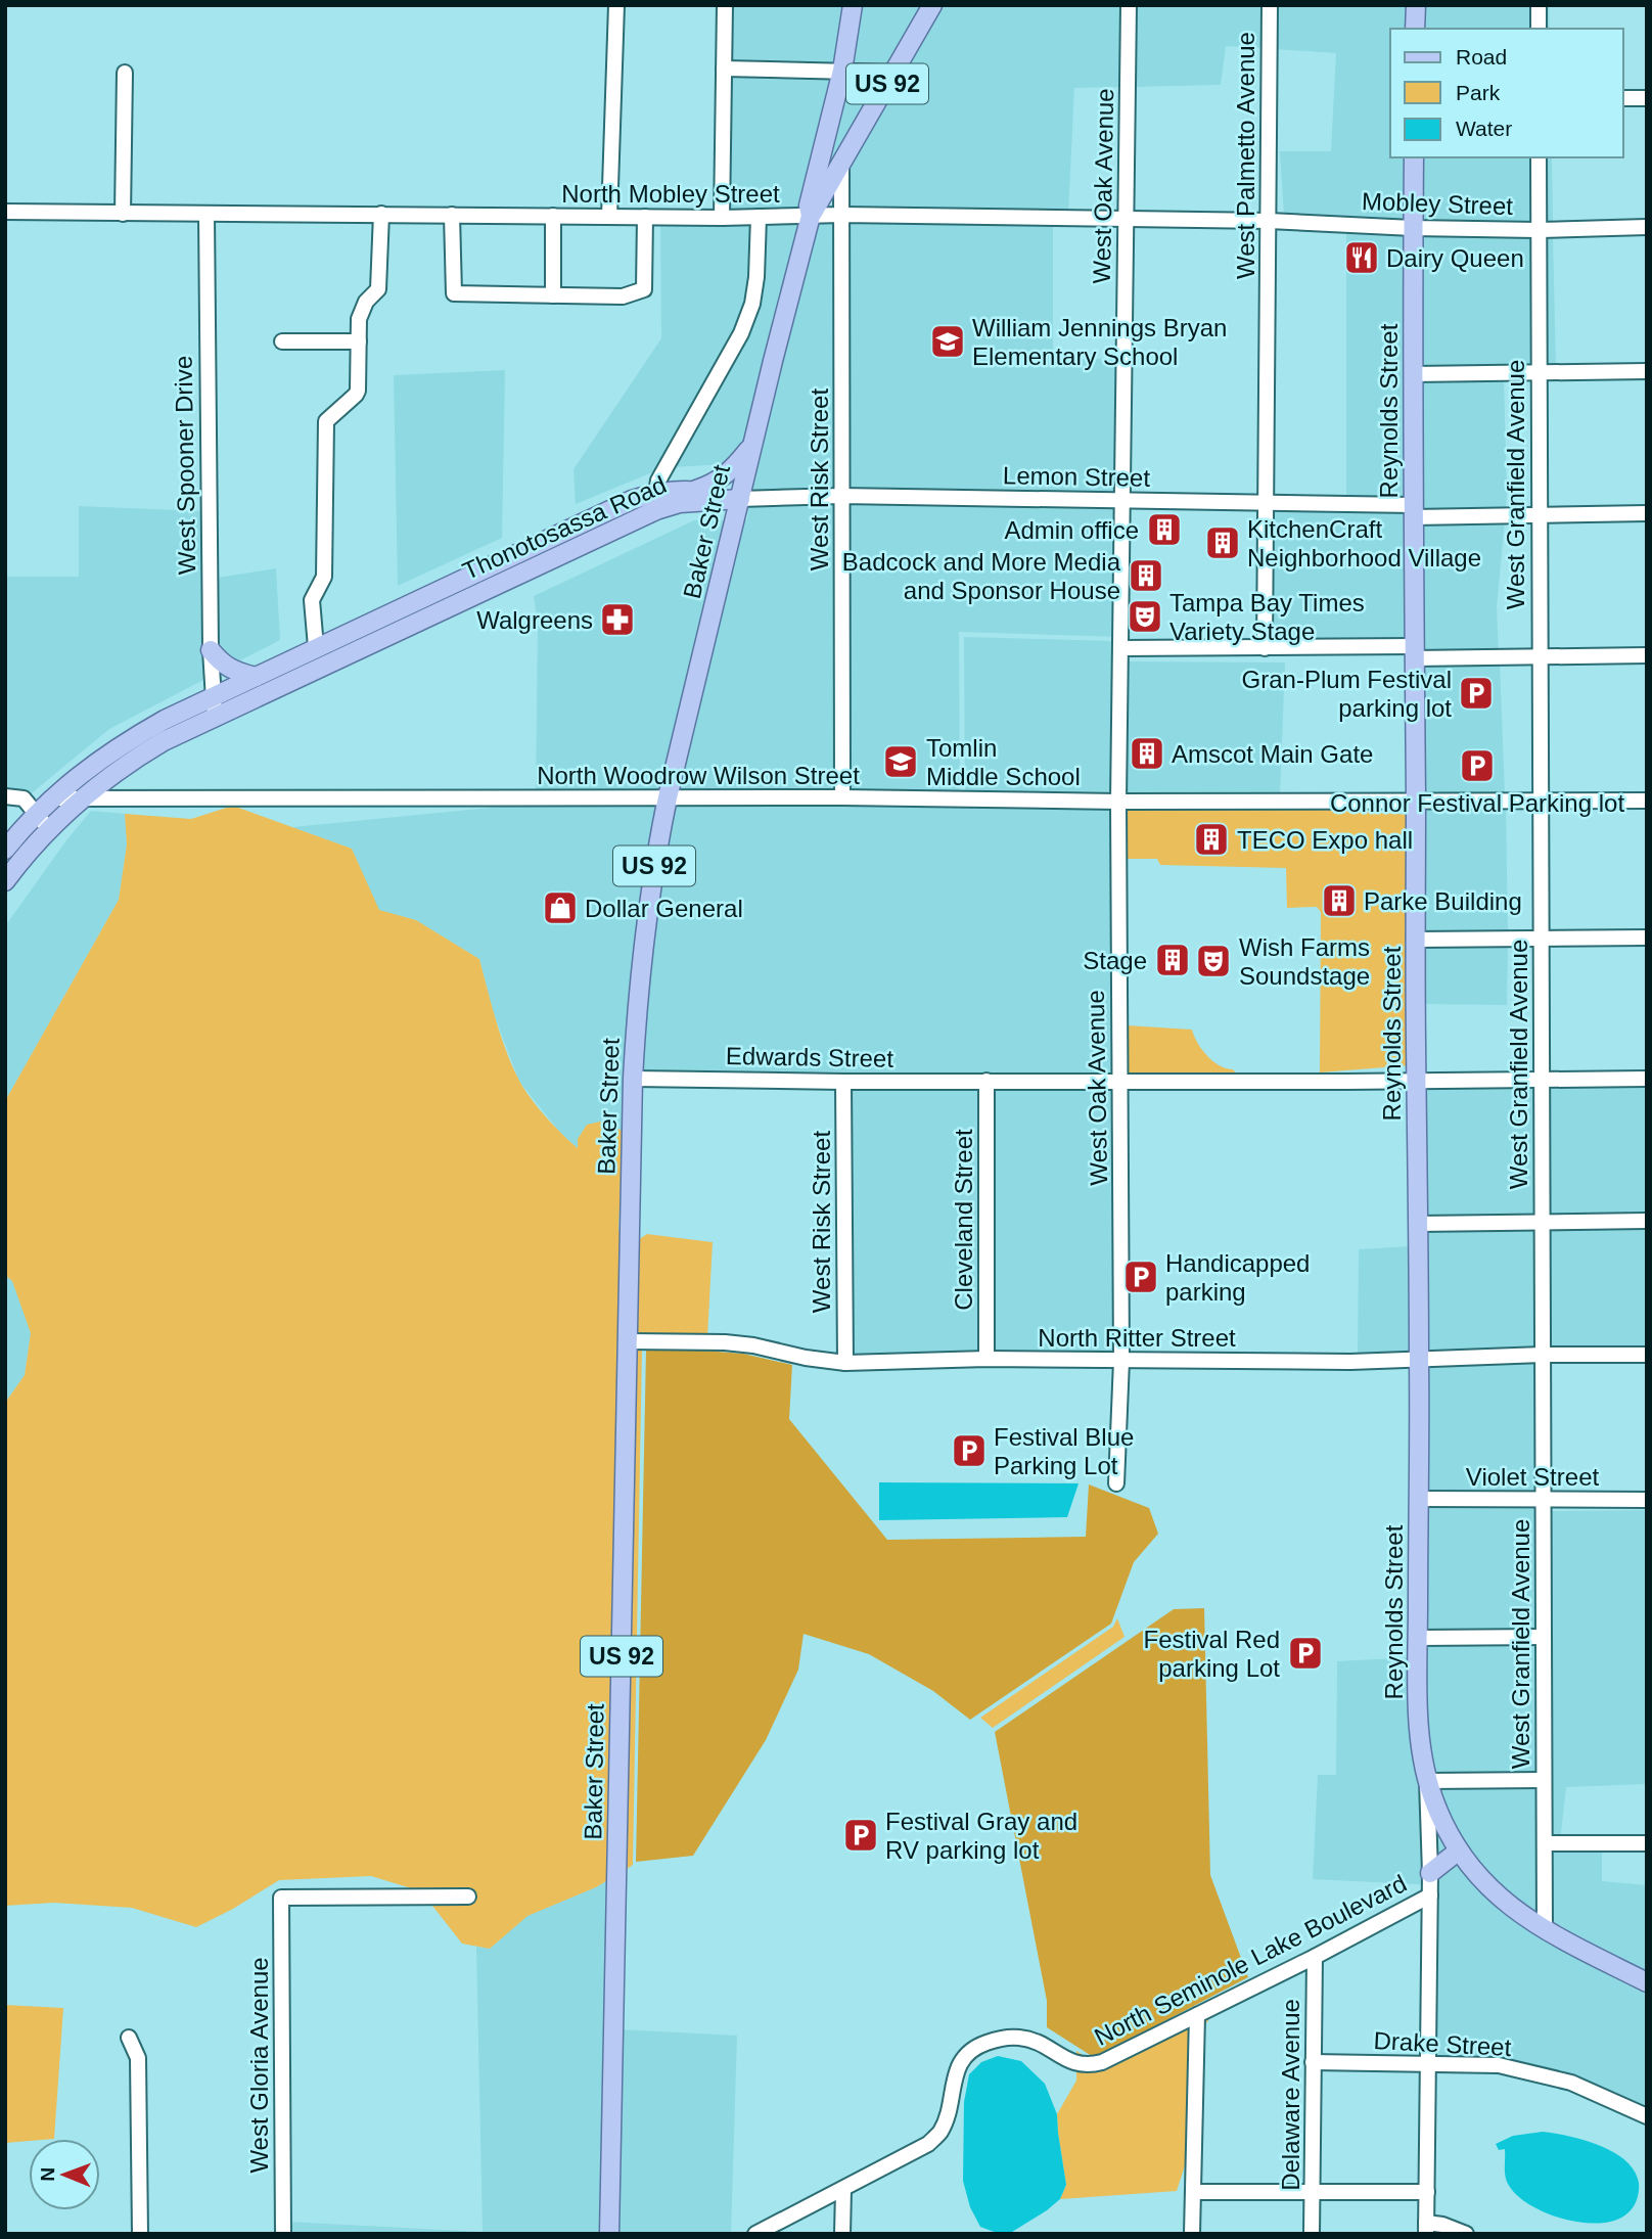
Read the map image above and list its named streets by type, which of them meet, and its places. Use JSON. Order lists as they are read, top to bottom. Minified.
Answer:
{"streets":{"main road":["US 92","Reynolds Street","Thonotosassa Road","Baker Street"],"street":["West Palmetto Avenue","West Oak Avenue","North Mobley Street","Mobley Street","West Spooner Drive","Lemon Street","West Risk Street","West Granfield Avenue","North Woodrow Wilson Street","Edwards Street","Cleveland Street","North Ritter Street","Violet Street","North Seminole Lake Boulevard","Drake Street","West Gloria Avenue","Delaware Avenue"]},"crossings":[["US 92","North Mobley Street"],["US 92","West Risk Street"],["US 92","Baker Street"],["West Palmetto Avenue","North Mobley Street"],["West Palmetto Avenue","Lemon Street"],["West Oak Avenue","North Mobley Street"],["West Oak Avenue","Lemon Street"],["West Oak Avenue","North Woodrow Wilson Street"],["West Oak Avenue","Edwards Street"],["West Oak Avenue","North Ritter Street"],["North Mobley Street","Mobley Street"],["North Mobley Street","West Spooner Drive"],["North Mobley Street","West Risk Street"],["North Mobley Street","Baker Street"],["Mobley Street","Reynolds Street"],["Mobley Street","West Granfield Avenue"],["Reynolds Street","Lemon Street"],["Reynolds Street","West Granfield Avenue"],["Reynolds Street","North Woodrow Wilson Street"],["Reynolds Street","Edwards Street"],["Reynolds Street","North Ritter Street"],["Reynolds Street","Violet Street"],["Reynolds Street","North Seminole Lake Boulevard"],["Reynolds Street","Drake Street"],["West Spooner Drive","Thonotosassa Road"],["Lemon Street","West Risk Street"],["Lemon Street","West Granfield Avenue"],["Lemon Street","Thonotosassa Road"],["Lemon Street","Baker Street"],["West Risk Street","North Woodrow Wilson Street"],["West Risk Street","Edwards Street"],["West Risk Street","North Ritter Street"],["West Granfield Avenue","North Woodrow Wilson Street"],["West Granfield Avenue","Edwards Street"],["West Granfield Avenue","North Ritter Street"],["West Granfield Avenue","Violet Street"],["Thonotosassa Road","Baker Street"],["Thonotosassa Road","North Woodrow Wilson Street"],["Baker Street","North Woodrow Wilson Street"],["Baker Street","Edwards Street"],["Baker Street","North Ritter Street"],["Edwards Street","Cleveland Street"],["Cleveland Street","North Ritter Street"],["North Seminole Lake Boulevard","Delaware Avenue"],["Drake Street","Delaware Avenue"]],"places":{"restaurant":["Dairy Queen"],"school or university":["William Jennings Bryan Elementary School","Tomlin Middle School"],"building":["Admin office","KitchenCraft Neighborhood Village","Badcock and More Media and Sponsor House","Amscot Main Gate","TECO Expo hall","Parke Building","Stage"],"theatre":["Tampa Bay Times Variety Stage","Wish Farms Soundstage"],"pharmacy":["Walgreens"],"parking":["Gran-Plum Festival parking lot","Connor Festival Parking lot","Handicapped parking","Festival Blue Parking Lot","Festival Red parking Lot","Festival Gray and RV parking lot"],"shop":["Dollar General"]},"legend":["Road","Park","Water"],"north":"left"}
